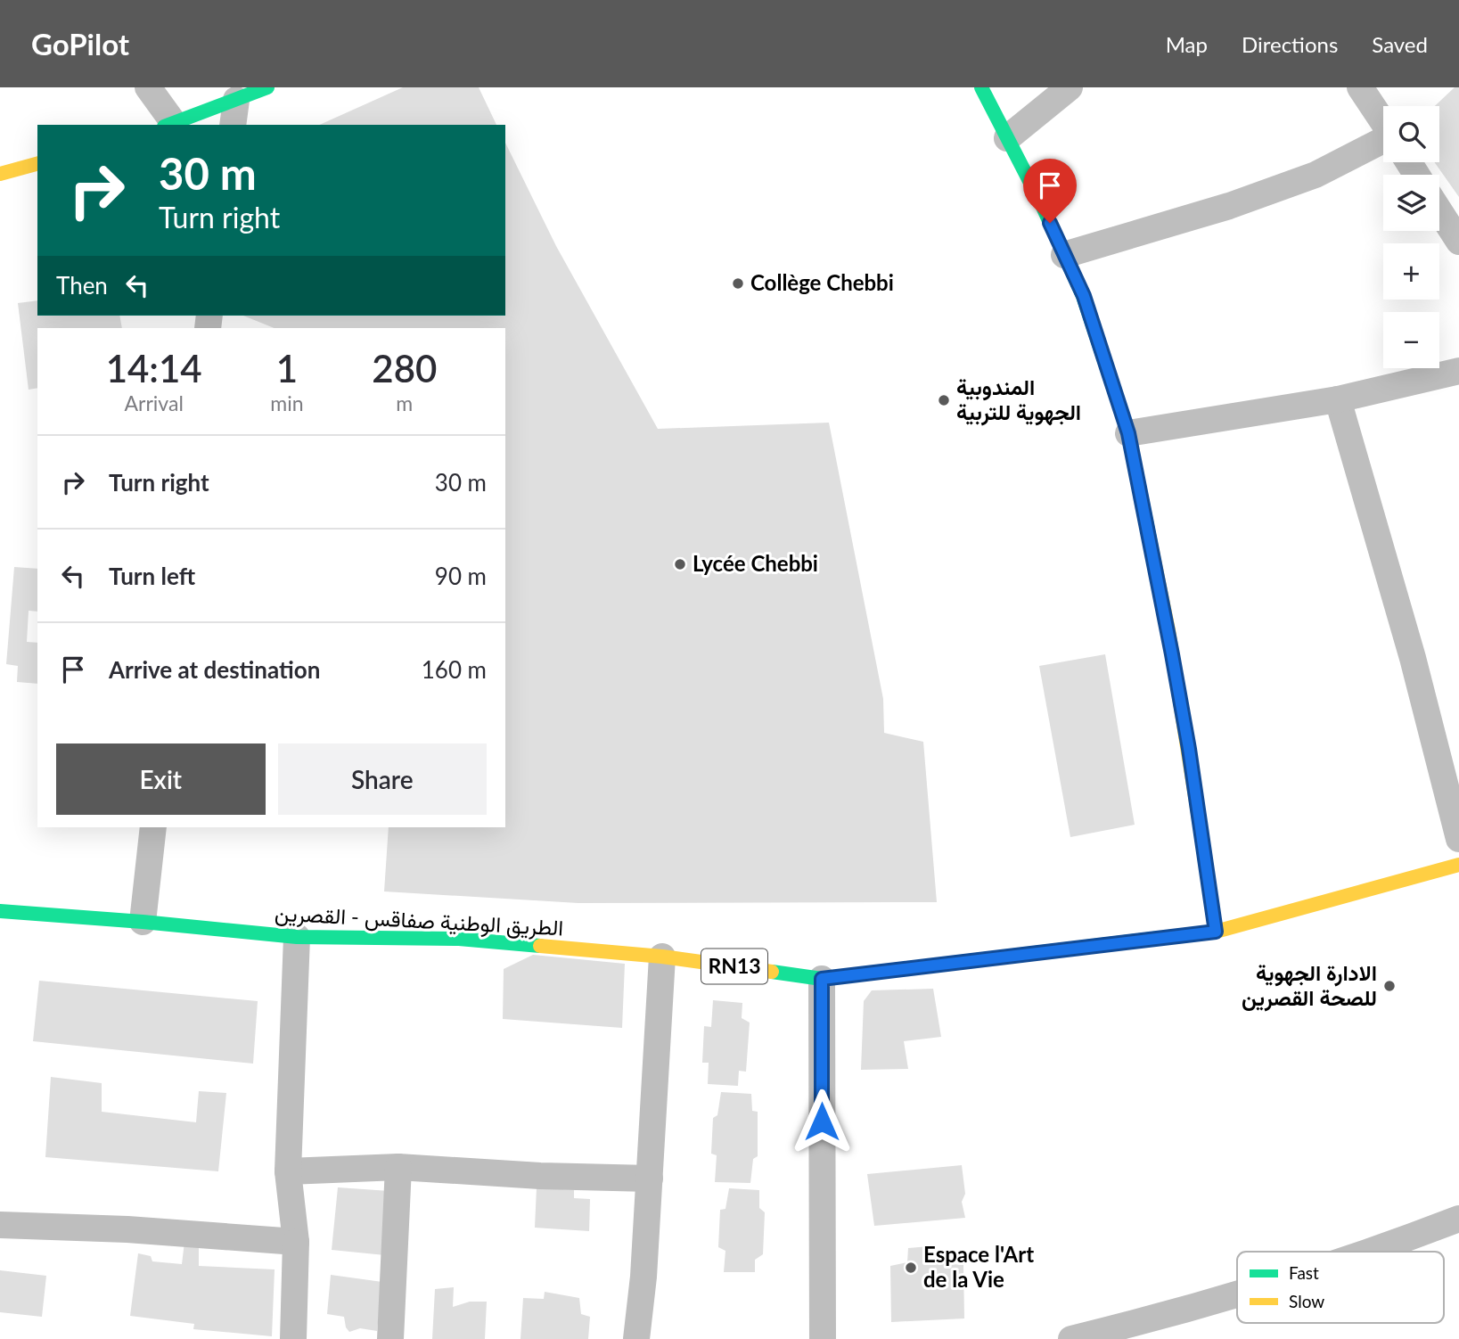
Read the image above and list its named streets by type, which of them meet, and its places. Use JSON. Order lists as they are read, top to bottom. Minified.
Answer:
{"streets":{"main road":["الطريق الوطنية صفاقس - القصرين","RN13"]},"places":["Collège Chebbi","المندوبية الجهوية للتربية","Lycée Chebbi","الادارة الجهوية للصحة القصرين","Espace l'Art de la Vie"],"legend":["Fast","Slow"],"page":{"header":"GoPilot","nav":["Map","Directions","Saved"],"map_buttons":["+","−"],"turn":["30 m","Turn right"],"then":"Then","eta":["14:14","Arrival","1","min","280","m"],"list":[{"name":"Turn right","value":"30 m"},{"name":"Turn left","value":"90 m"},{"name":"Arrive at destination","value":"160 m"}],"buttons":["Exit","Share"]}}
